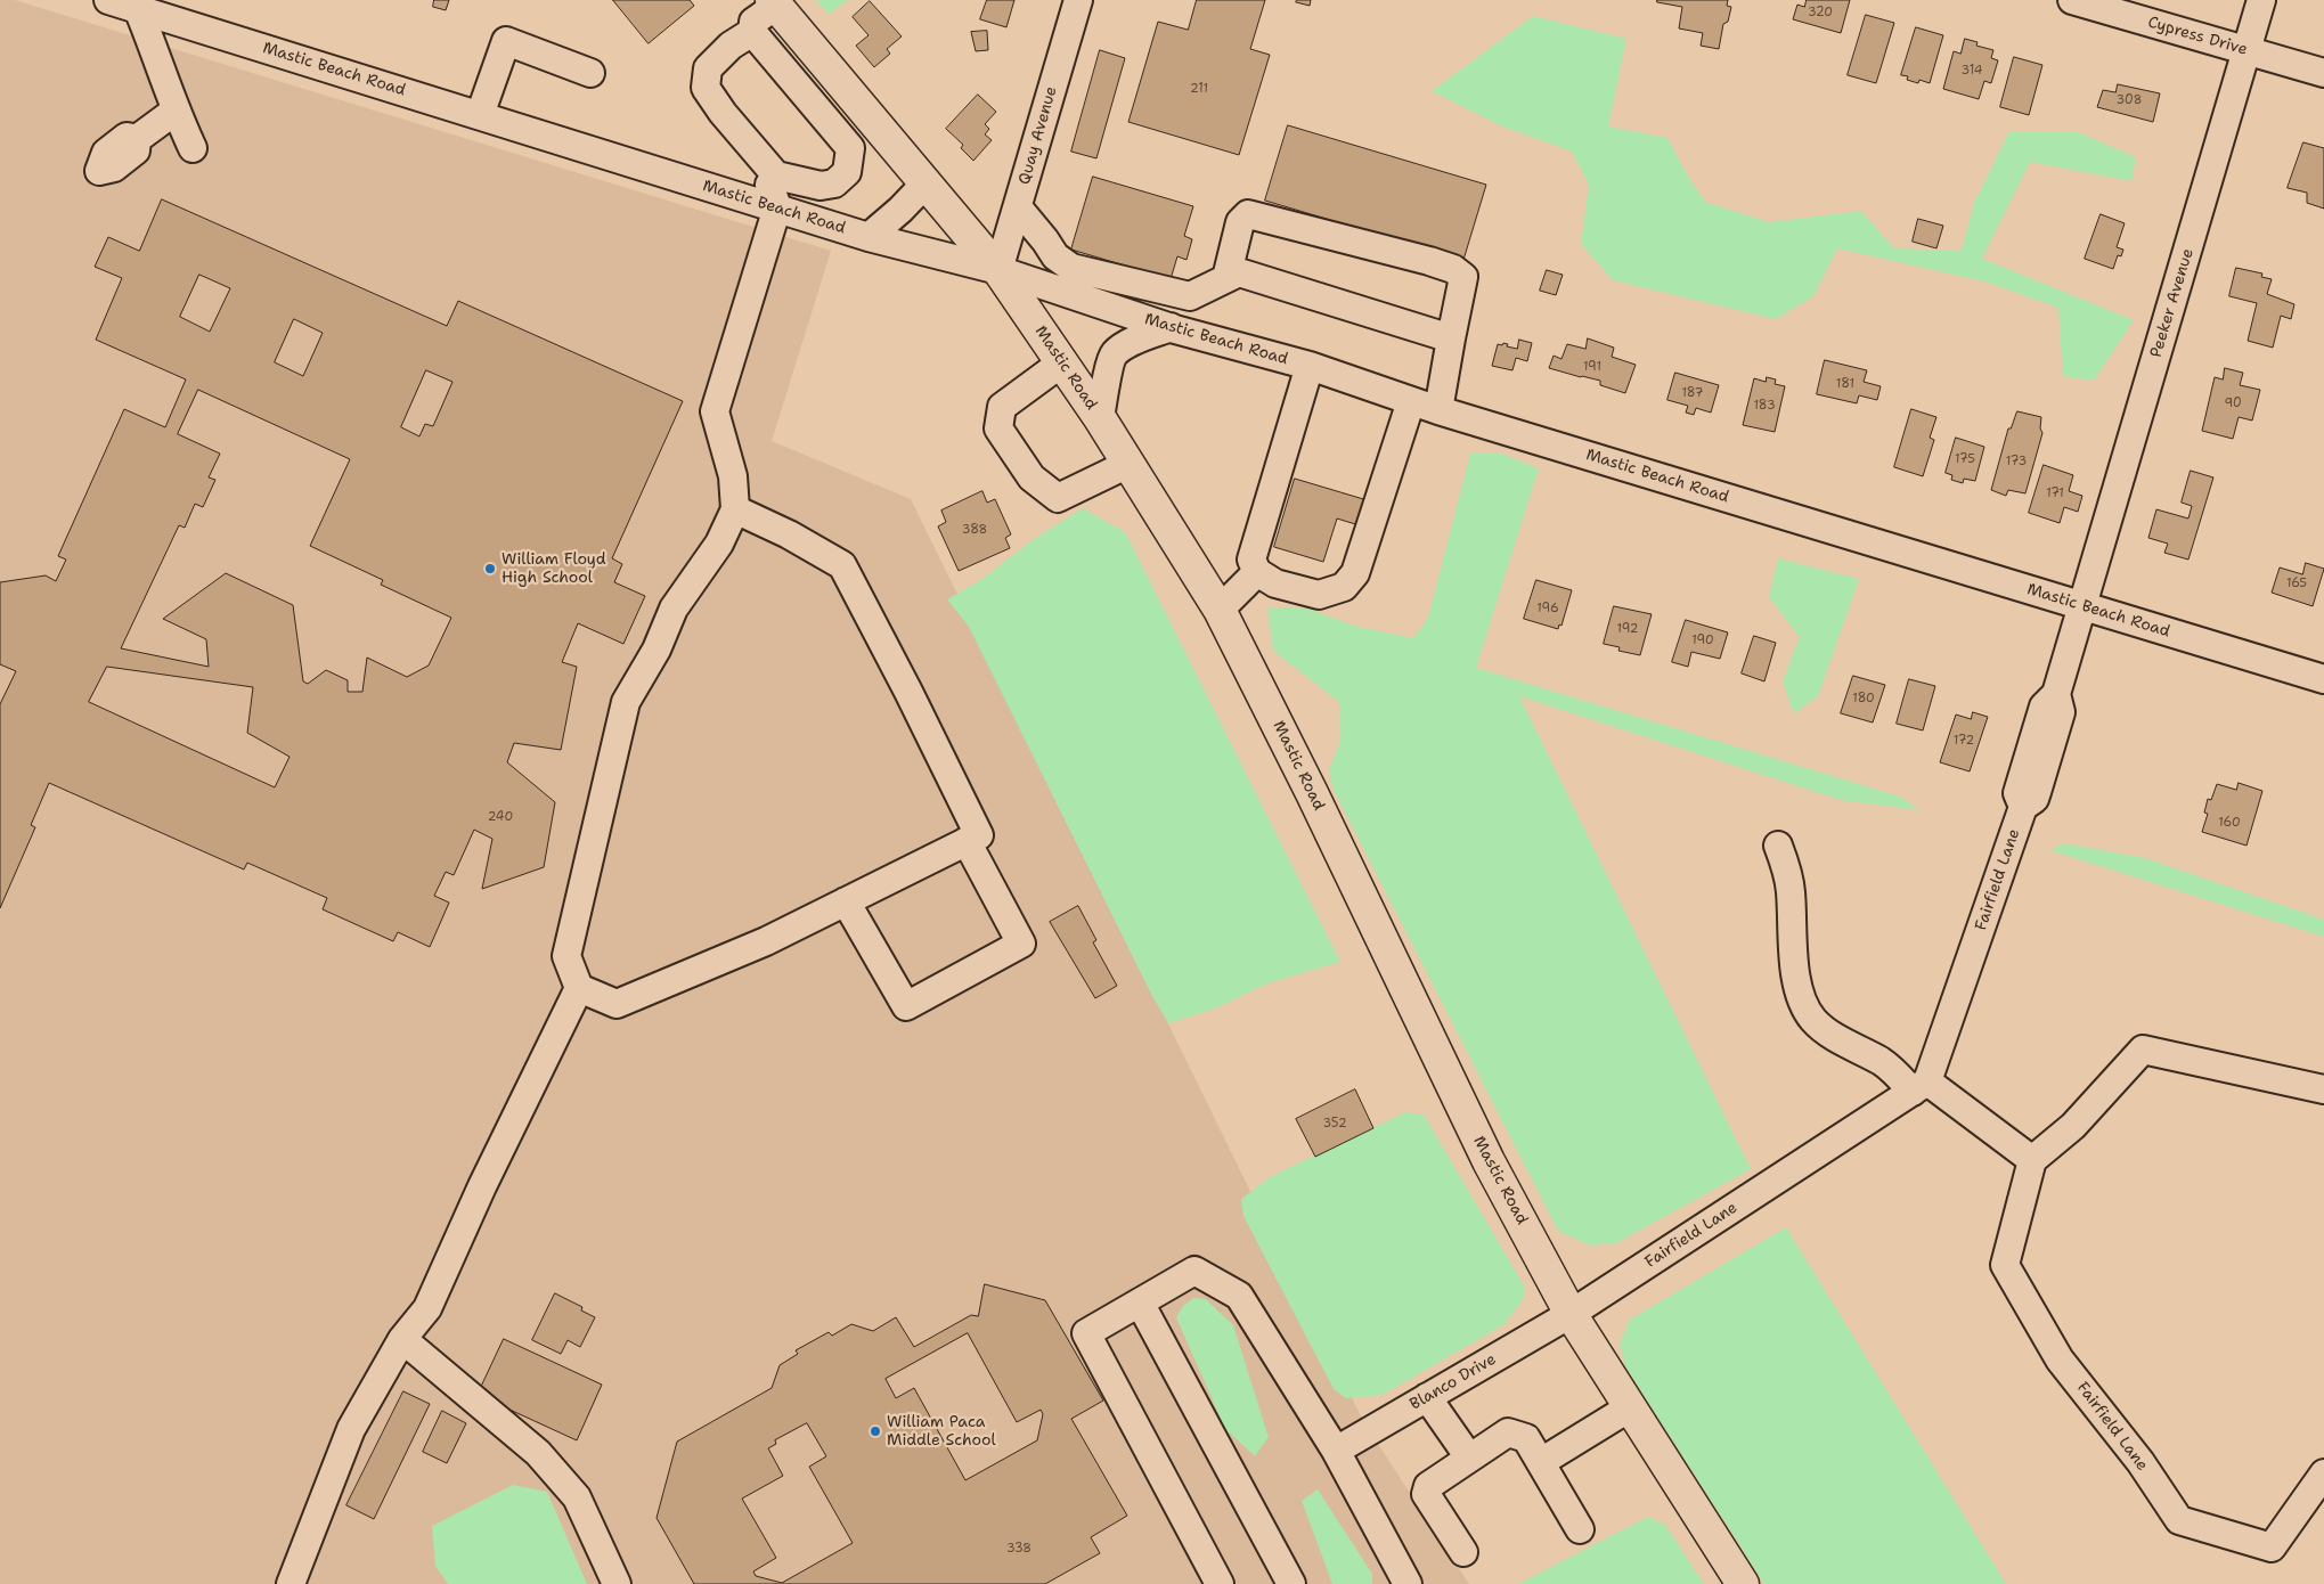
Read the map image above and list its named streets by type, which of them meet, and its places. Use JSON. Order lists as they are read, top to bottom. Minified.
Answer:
{"streets":{"main road":["Mastic Road"],"street":["Cypress Drive","Mastic Beach Road","Quay Avenue","Peeker Avenue","Fairfield Lane","Blanco Drive"]},"crossings":[["Cypress Drive","Peeker Avenue"],["Mastic Beach Road","Quay Avenue"],["Mastic Beach Road","Peeker Avenue"],["Mastic Beach Road","Mastic Road"],["Mastic Beach Road","Fairfield Lane"],["Quay Avenue","Mastic Road"],["Peeker Avenue","Fairfield Lane"],["Mastic Road","Fairfield Lane"],["Mastic Road","Blanco Drive"],["Fairfield Lane","Blanco Drive"]],"places":["William Floyd High School","William Paca Middle School"],"house_numbers":["320","314","211","308","191","181","187","90","183","175","173","171","388","165","196","192","190","180","172","240","160","352","338"]}
